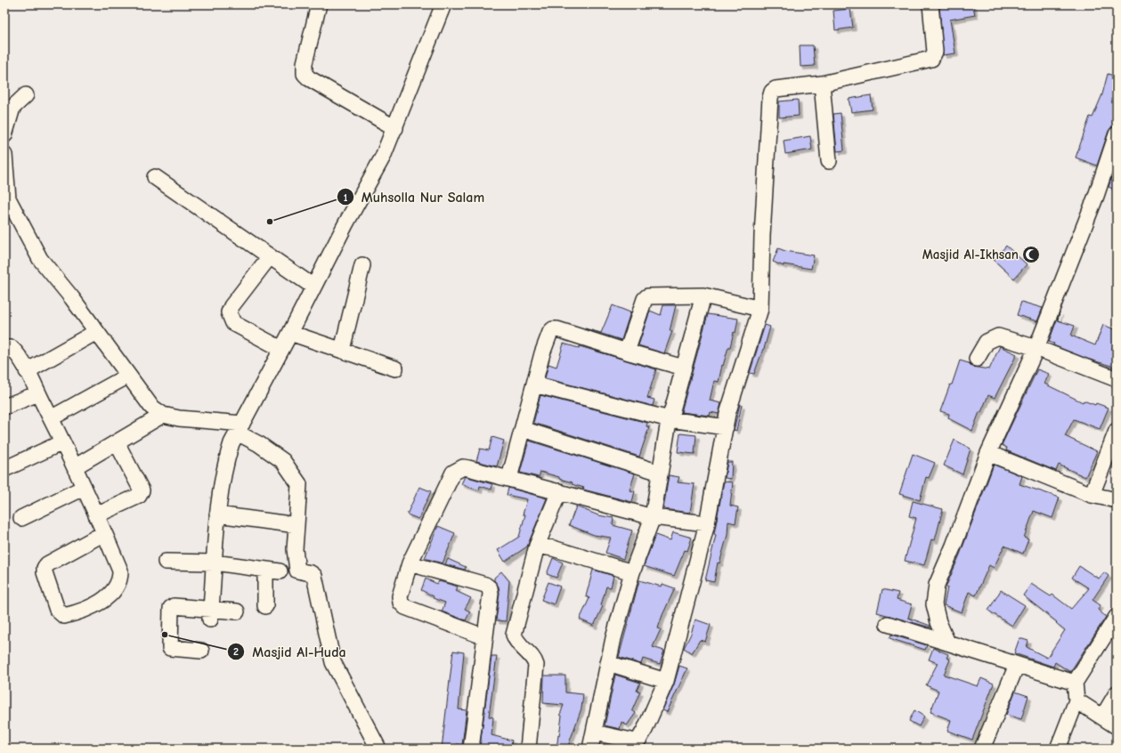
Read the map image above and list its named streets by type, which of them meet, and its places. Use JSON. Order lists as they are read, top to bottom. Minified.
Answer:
{"places":{"other":["Muhsolla Nur Salam","Masjid Al-Huda"],"mosque":["Masjid Al-Ikhsan"]}}
